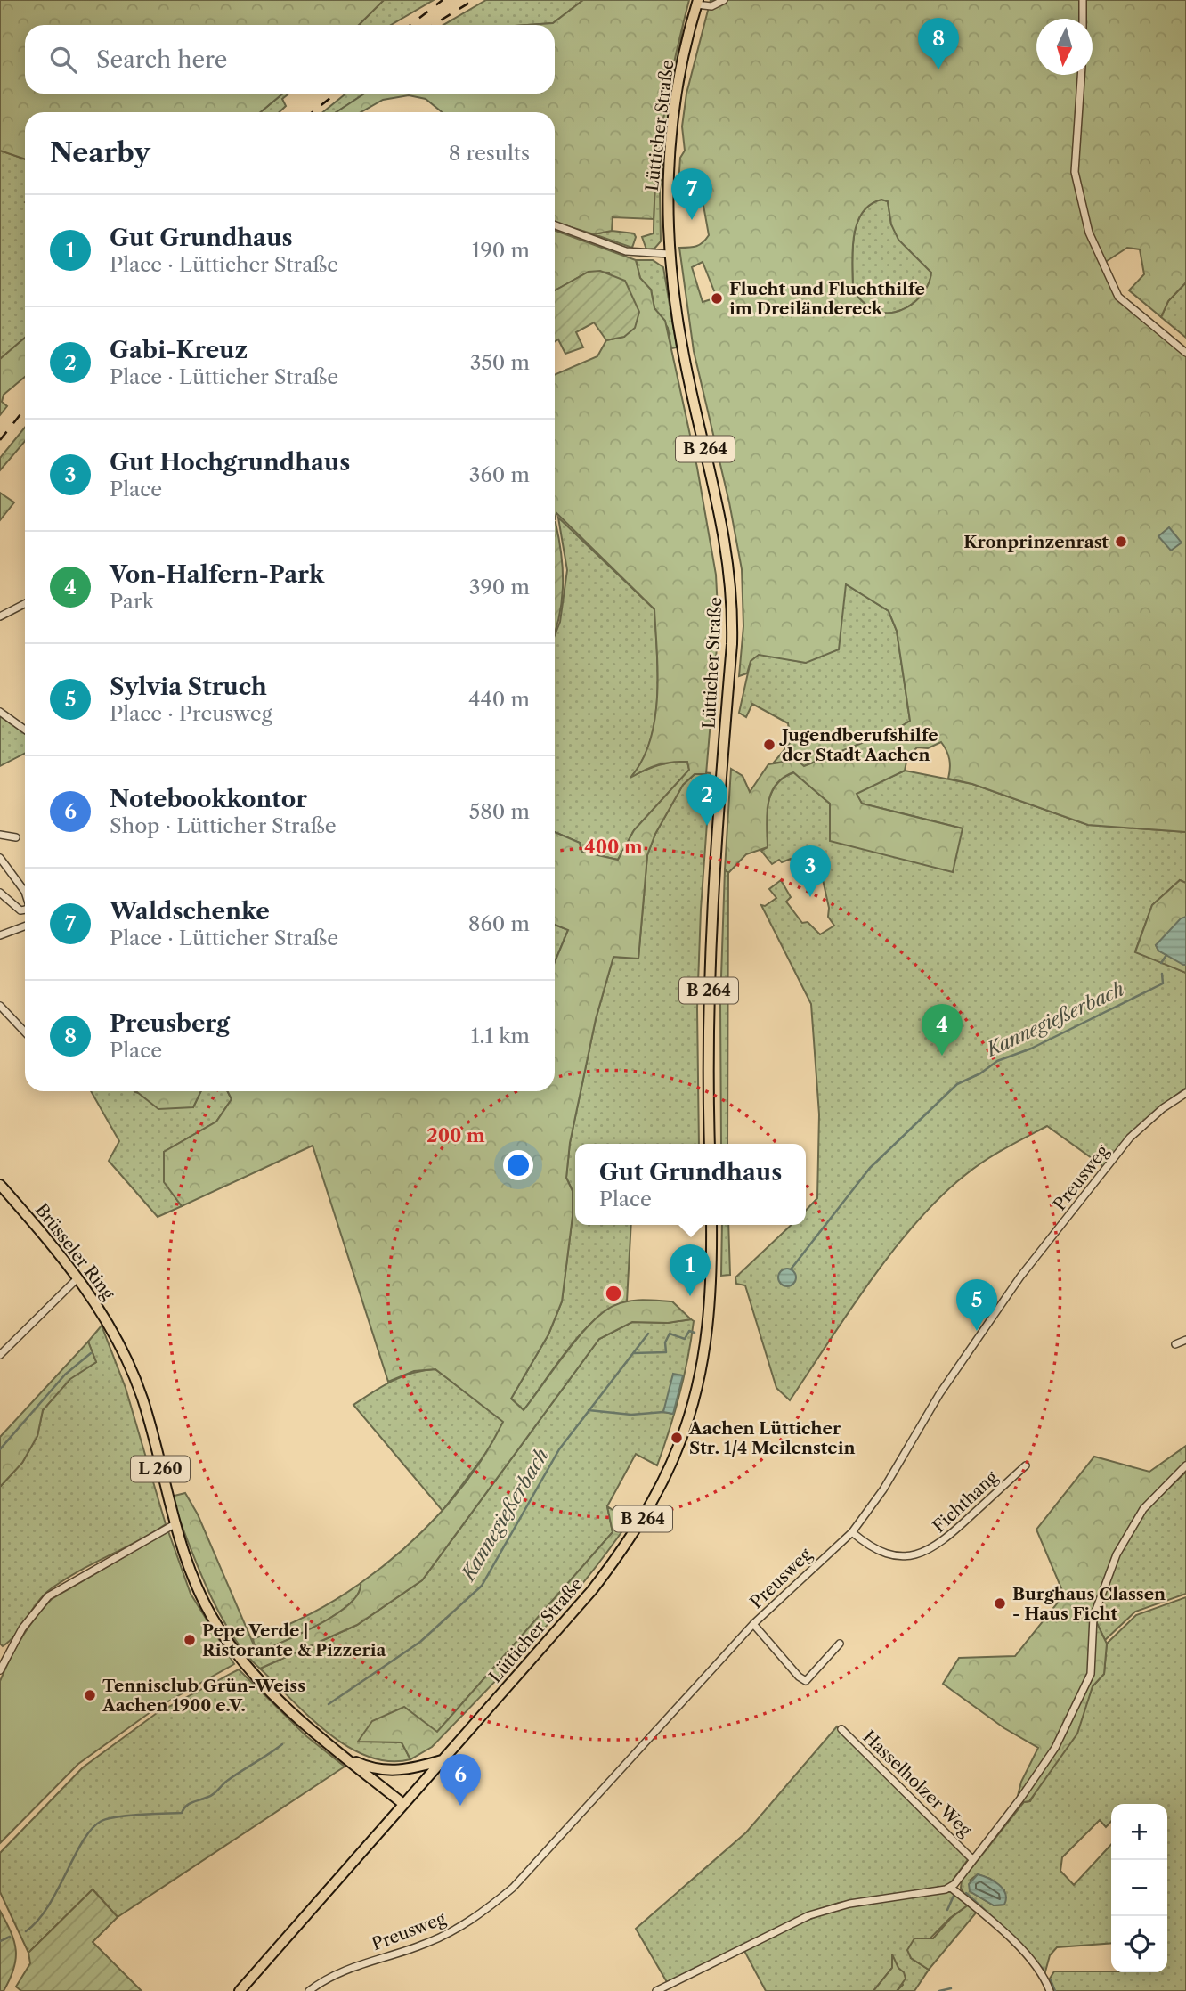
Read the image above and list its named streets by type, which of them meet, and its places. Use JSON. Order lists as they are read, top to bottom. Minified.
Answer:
{"streets":{"main road":["Lütticher Straße","B 264","Brüsseler Ring","L 260"],"street":["Preusweg","Fichthang","Hasselholzer Weg"]},"crossings":[["Lütticher Straße","Brüsseler Ring"],["Preusweg","Fichthang"]],"water":["Kannegießerbach"],"places":["Flucht und Fluchthilfe im Dreiländereck","Kronprinzenrast","Jugendberufshilfe der Stadt Aachen","Aachen Lütticher Str. 1/4 Meilenstein","Burghaus Classen - Haus Ficht","Pepe Verde | Ristorante & Pizzeria","Tennisclub Grün-Weiss Aachen 1900 e.V."],"north":"bottom","page":{"pins":["8","7","2","3","4","1","5","6"],"search":"Search here","heading":["Nearby","8 results"],"list":[{"mark":"1","name":"Gut Grundhaus","note":"Place · Lütticher Straße","value":"190 m"},{"mark":"2","name":"Gabi-Kreuz","note":"Place · Lütticher Straße","value":"350 m"},{"mark":"3","name":"Gut Hochgrundhaus","note":"Place","value":"360 m"},{"mark":"4","name":"Von-Halfern-Park","note":"Park","value":"390 m"},{"mark":"5","name":"Sylvia Struch","note":"Place · Preusweg","value":"440 m"},{"mark":"6","name":"Notebookkontor","note":"Shop · Lütticher Straße","value":"580 m"},{"mark":"7","name":"Waldschenke","note":"Place · Lütticher Straße","value":"860 m"},{"mark":"8","name":"Preusberg","note":"Place","value":"1.1 km"}],"popup":["Gut Grundhaus","Place"],"map_buttons":["+","−"]},"rings":["400 m","200 m"]}
